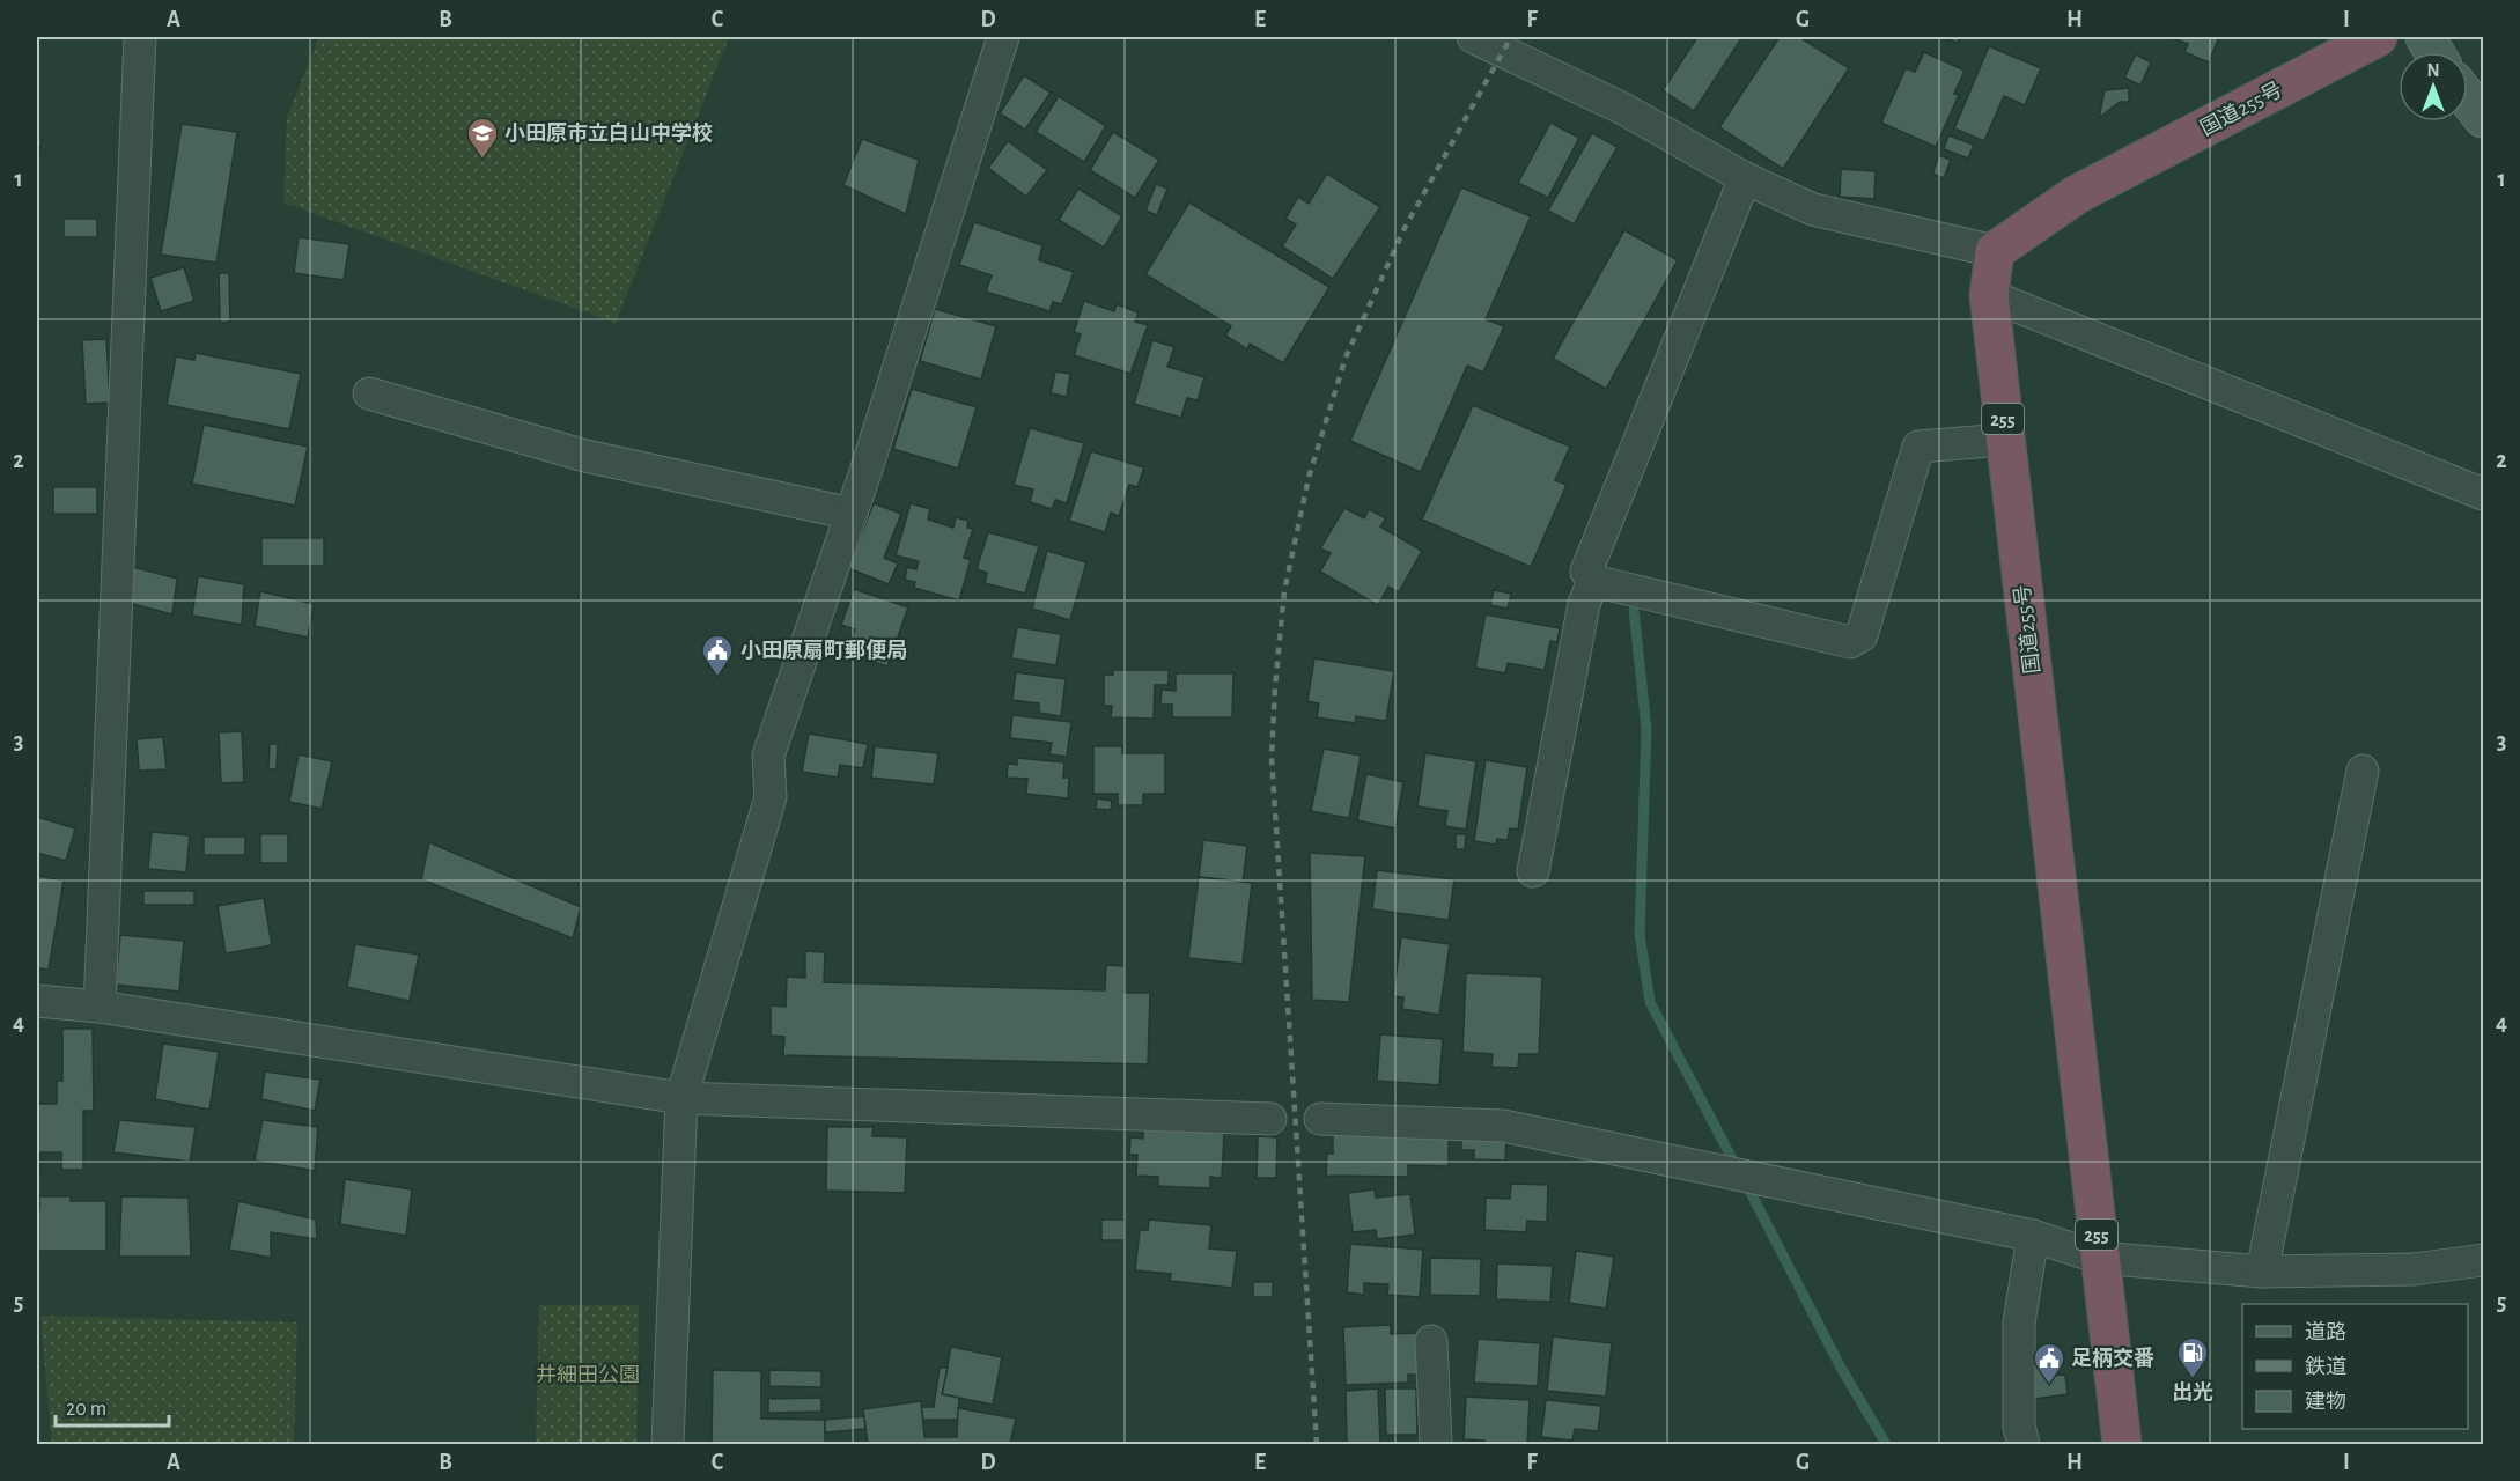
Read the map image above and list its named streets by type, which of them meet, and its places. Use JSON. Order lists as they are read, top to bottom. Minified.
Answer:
{"streets":{"highway":["国道255号","255"]},"parks":["井細田公園"],"places":{"school or university":["小田原市立白山中学校"],"public building":["小田原扇町郵便局","足柄交番"],"fuel station":["出光"]},"legend":["道路","鉄道","建物"],"scale_bar":"20 m","north":"top","grid":{"columns":["A","B","C","D","E","F","G","H","I"],"rows":["1","2","3","4","5"]}}
